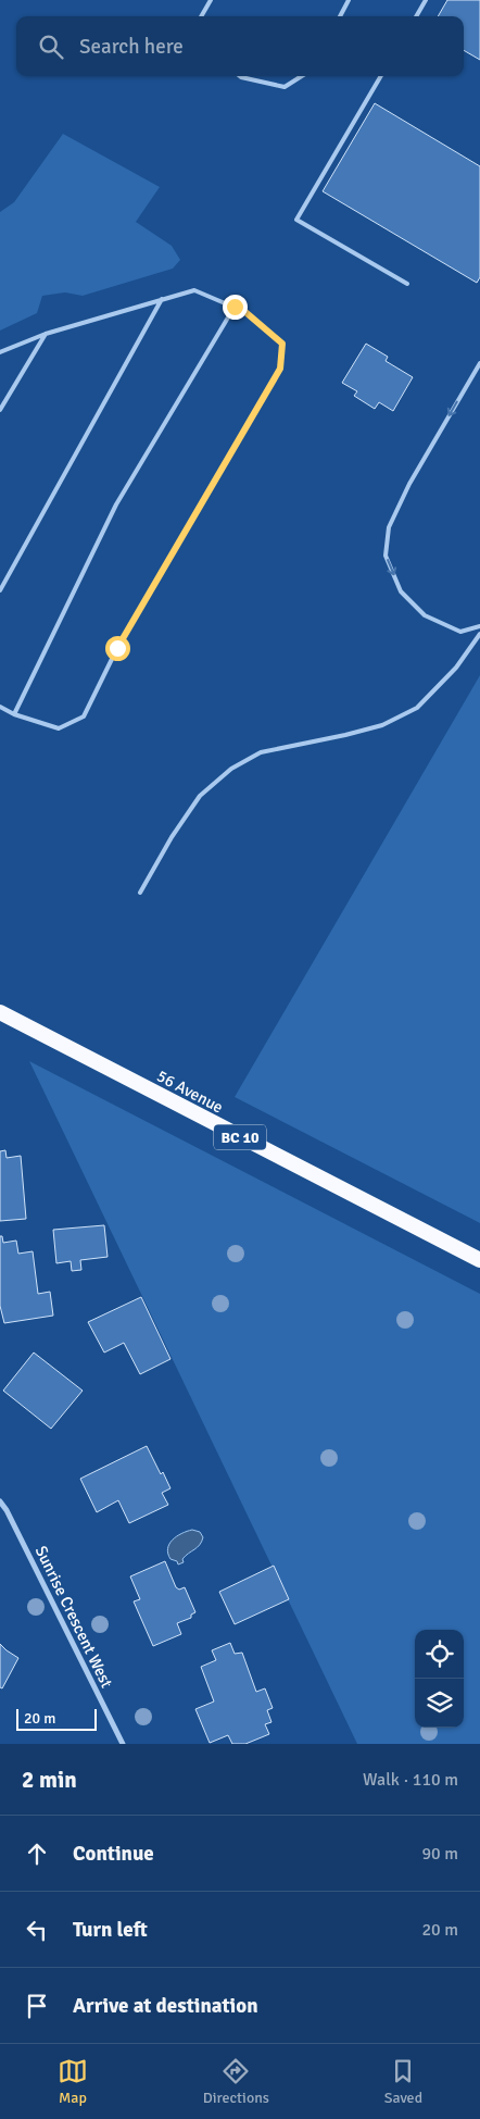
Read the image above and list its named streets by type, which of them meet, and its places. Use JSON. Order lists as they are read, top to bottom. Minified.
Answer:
{"streets":{"highway":["56 Avenue","BC 10"],"street":["Sunrise Crescent West"]},"scale_bar":"20 m","page":{"search":"Search here","scale":"20 m","heading":["2 min","Walk · 110 m"],"list":[["Continue","90 m"],["Turn left","20 m"],"Arrive at destination"],"nav":["Map","Directions","Saved"]}}
